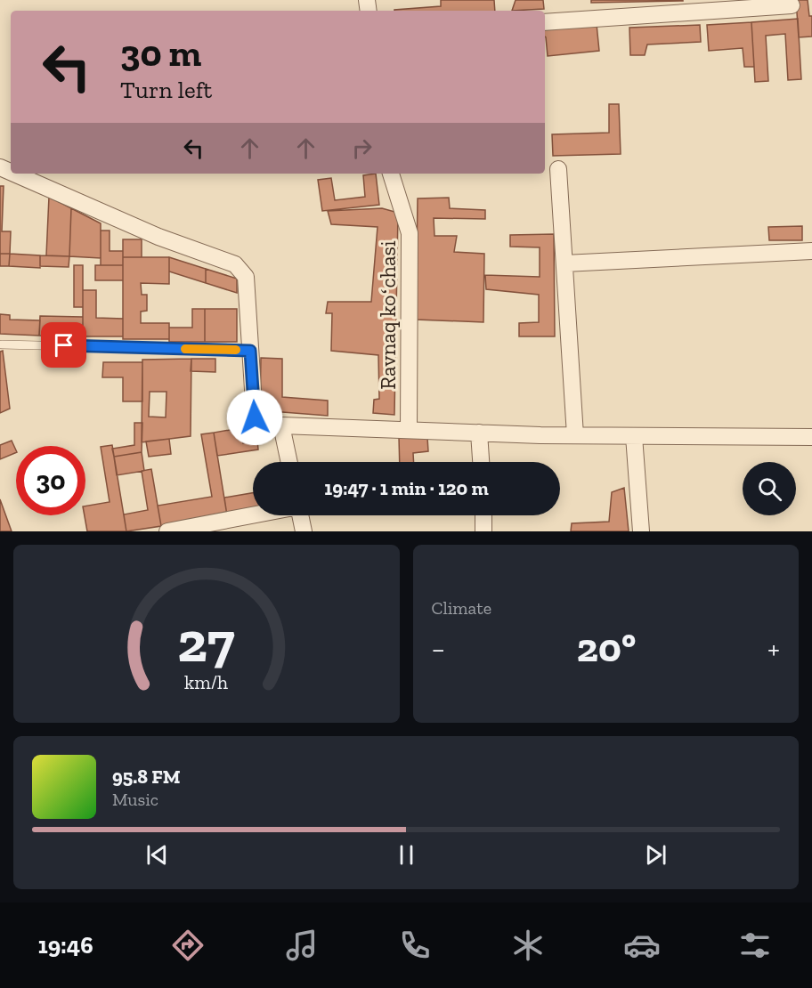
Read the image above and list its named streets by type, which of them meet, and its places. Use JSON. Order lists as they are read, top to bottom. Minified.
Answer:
{"streets":{"street":["Ravnaq koʻchasi"]},"page":{"turn":["30 m","Turn left"],"limit":"30","trip":"19:47 · 1 min · 120 m","tile":"Climate","heat":["−","20°","+"],"song":["95.8 FM","Music"],"tabs":"19:46","gauge":["27","km/h"]}}
